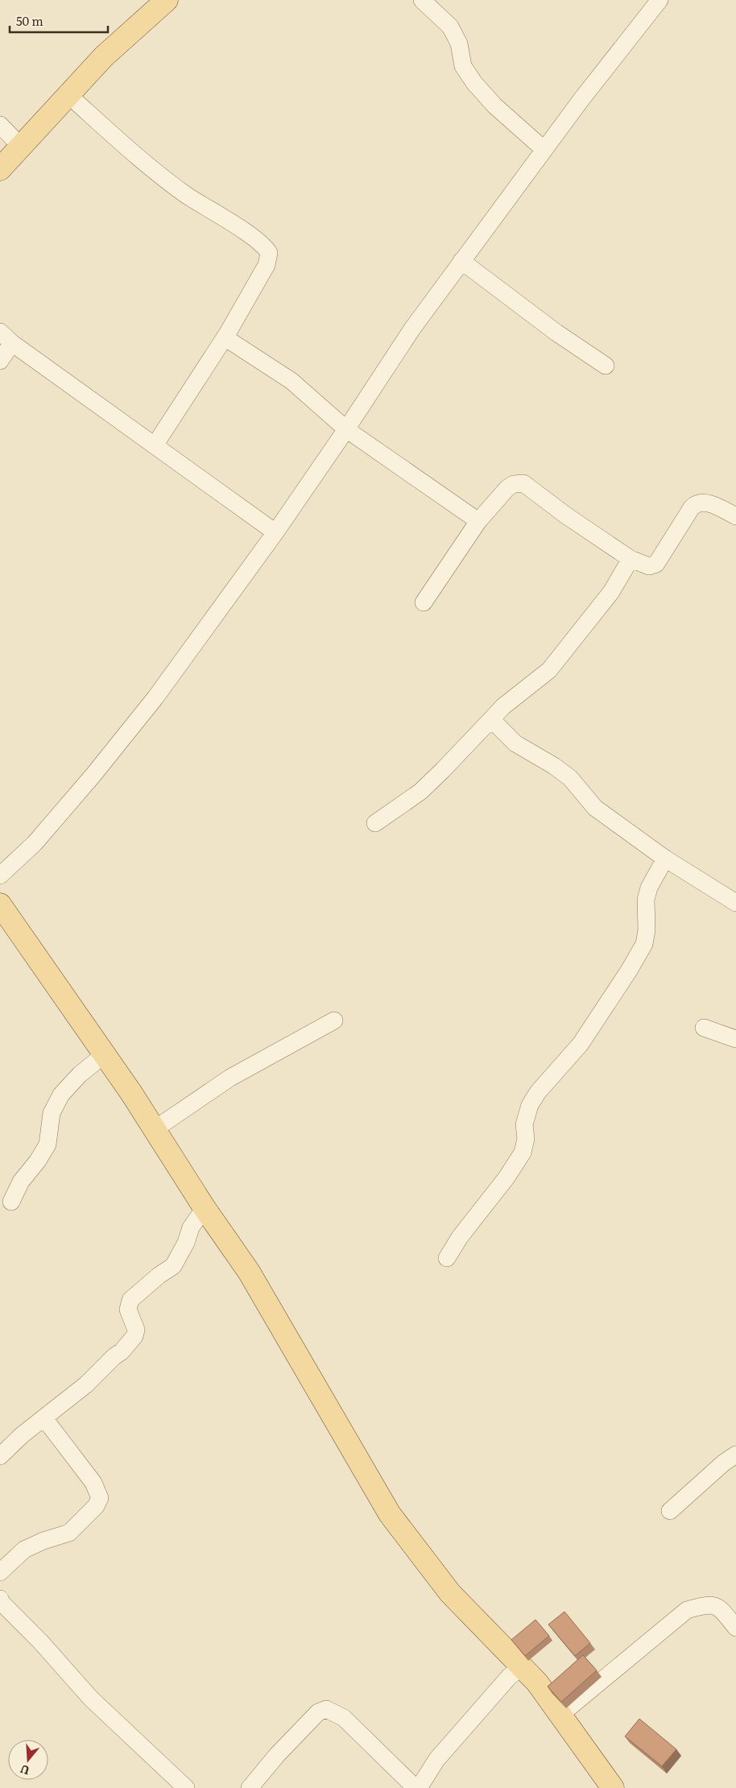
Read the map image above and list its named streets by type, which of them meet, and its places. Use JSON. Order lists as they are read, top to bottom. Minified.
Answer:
{"scale_bar":"50 m","north":"bottom"}
